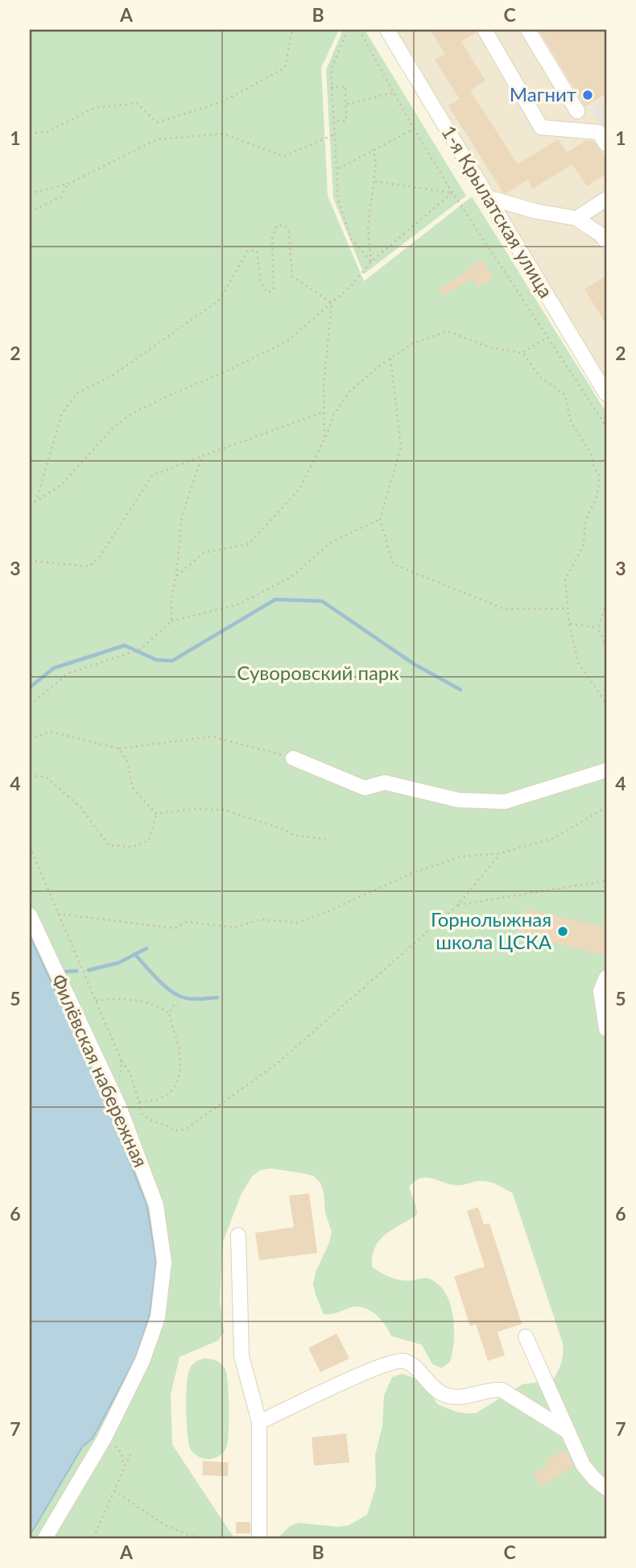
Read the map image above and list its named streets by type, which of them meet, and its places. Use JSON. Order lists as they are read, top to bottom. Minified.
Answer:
{"streets":{"street":["1-я Крылатская улица","Филёвская набережная"]},"parks":["Суворовский парк"],"places":["Магнит","Горнолыжная школа ЦСКА"],"grid":{"columns":["A","B","C"],"rows":["1","2","3","4","5","6","7"]}}
